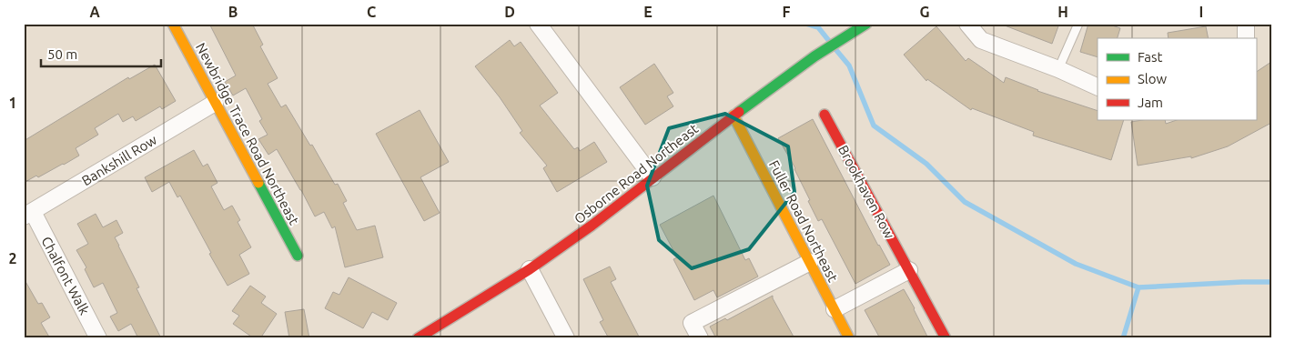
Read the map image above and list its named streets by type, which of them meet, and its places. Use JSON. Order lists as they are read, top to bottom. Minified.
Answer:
{"streets":{"street":["Newbridge Trace Road Northeast","Bankshill Row","Osborne Road Northeast","Brookhaven Row","Fuller Road Northeast","Chalfont Walk"]},"crossings":[["Newbridge Trace Road Northeast","Bankshill Row"],["Bankshill Row","Chalfont Walk"],["Osborne Road Northeast","Fuller Road Northeast"]],"legend":["Fast","Slow","Jam"],"scale_bar":"50 m","grid":{"columns":["A","B","C","D","E","F","G","H","I"],"rows":["1","2"]}}
